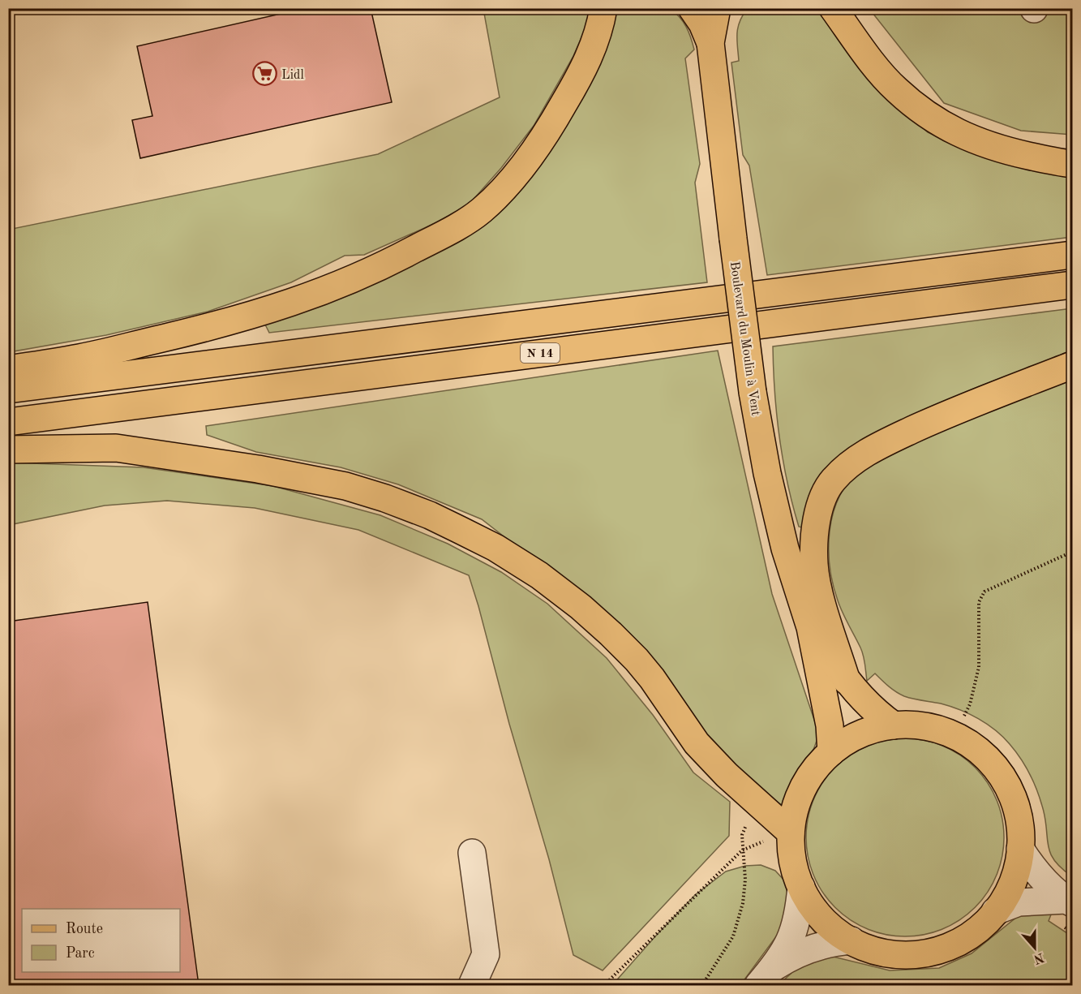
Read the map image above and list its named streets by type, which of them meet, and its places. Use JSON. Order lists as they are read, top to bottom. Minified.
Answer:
{"streets":{"main road":["Boulevard du Moulin à Vent","N 14"]},"places":{"supermarket":["Lidl"]},"legend":["Route","Parc"],"north":"bottom"}
